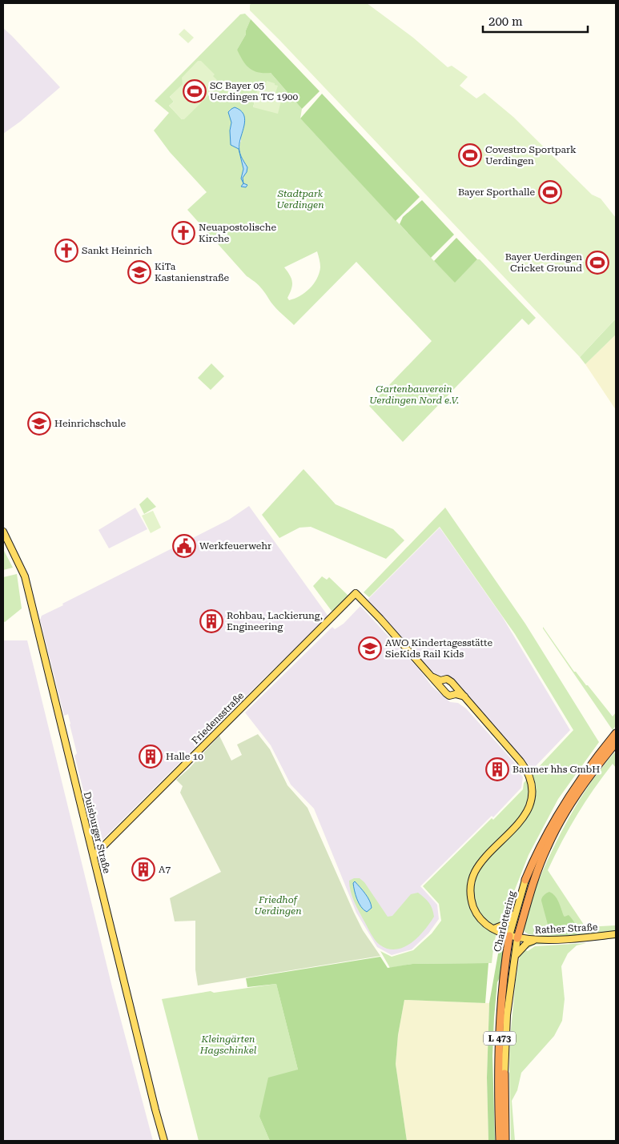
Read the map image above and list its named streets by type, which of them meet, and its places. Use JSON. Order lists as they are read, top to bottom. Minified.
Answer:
{"streets":{"highway":["Charlottering","L 473"],"main road":["Friedensstraße","Duisburger Straße","Rather Straße"]},"crossings":[["Friedensstraße","Duisburger Straße"],["Charlottering","Rather Straße"]],"parks":["Stadtpark Uerdingen","Gartenbauverein Uerdingen Nord e.V.","Friedhof Uerdingen","Kleingärten Hagschinkel"],"places":{"sports":["SC Bayer 05 Uerdingen TC 1900","Covestro Sportpark Uerdingen","Bayer Sporthalle","Bayer Uerdingen Cricket Ground"],"church":["Neuapostolische Kirche","Sankt Heinrich"],"school or university":["KiTa Kastanienstraße","Heinrichschule","AWO Kindertagesstätte SieKids Rail Kids"],"public building":["Werkfeuerwehr"],"building":["Rohbau, Lackierung, Engineering","Halle 10","Baumer hhs GmbH","A7"]},"scale_bar":"200 m"}
